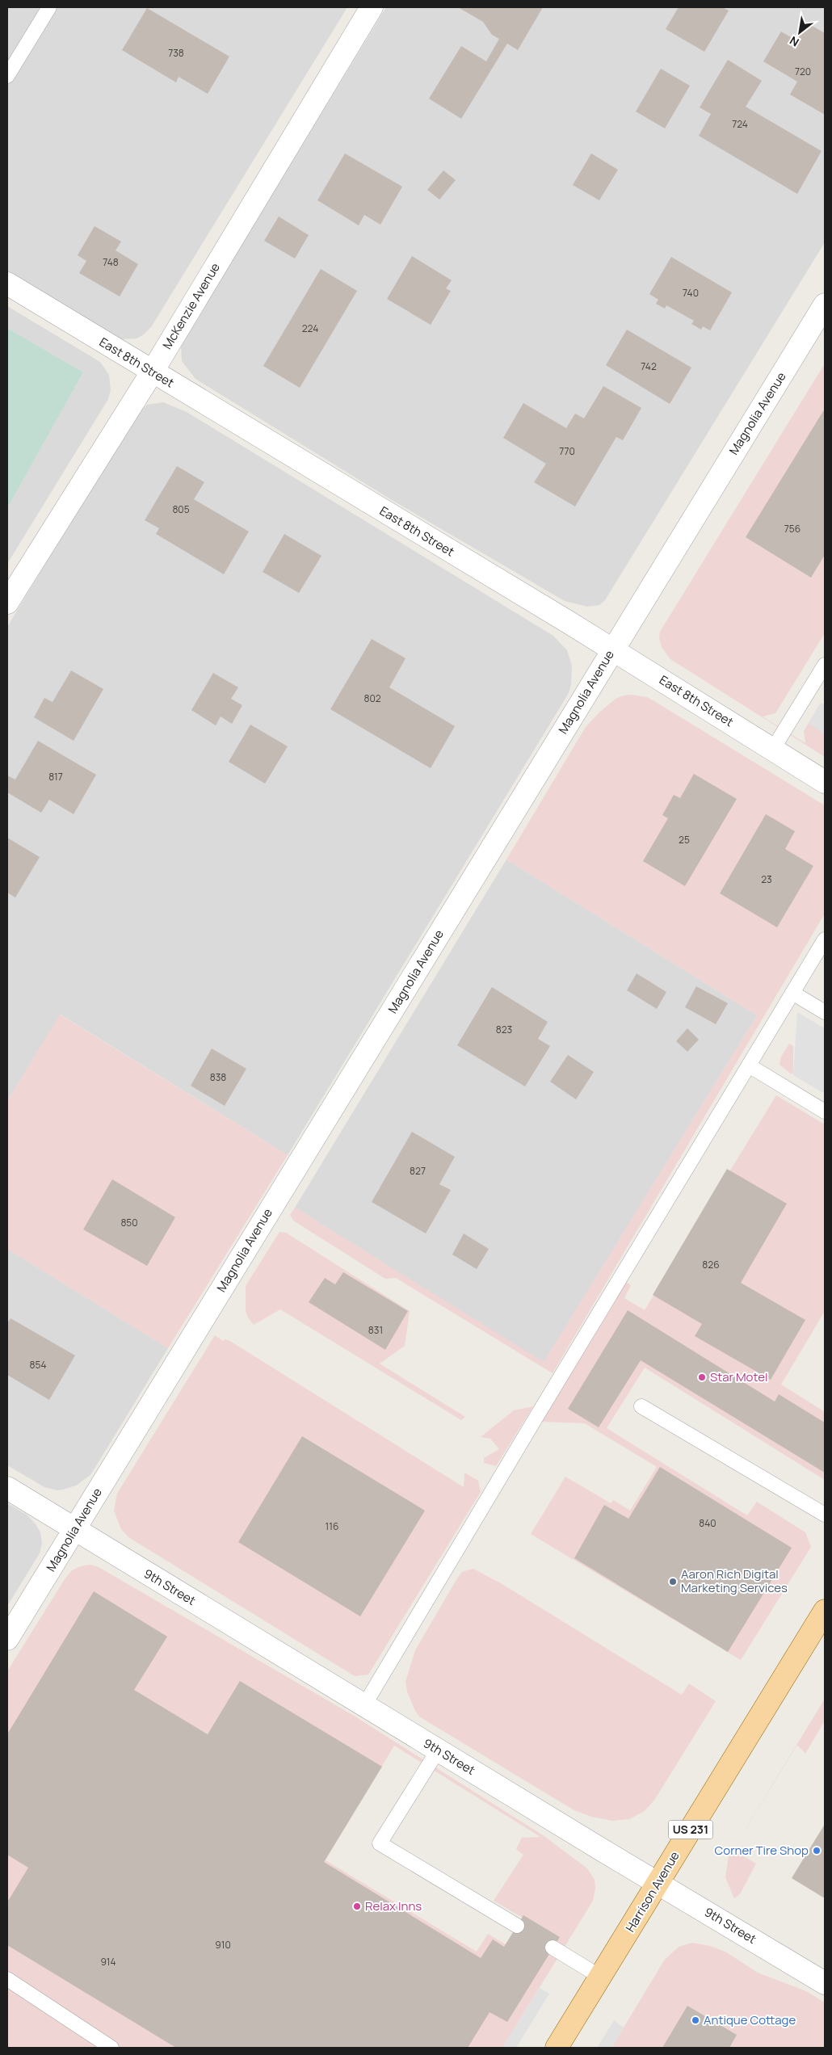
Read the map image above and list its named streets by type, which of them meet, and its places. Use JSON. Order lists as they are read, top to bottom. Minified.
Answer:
{"streets":{"main road":["US 231","Harrison Avenue"],"street":["McKenzie Avenue","East 8th Street","Magnolia Avenue","9th Street"]},"crossings":[["McKenzie Avenue","East 8th Street"],["East 8th Street","Magnolia Avenue"],["Magnolia Avenue","9th Street"],["9th Street","Harrison Avenue"]],"places":["Star Motel","Aaron Rich Digital Marketing Services","Corner Tire Shop","Relax Inns","Antique Cottage"],"house_numbers":["738","720","724","748","740","224","742","770","805","756","802","817","25","23","823","838","827","850","826","831","854","840","116","910","914"],"north":"bottom left"}
